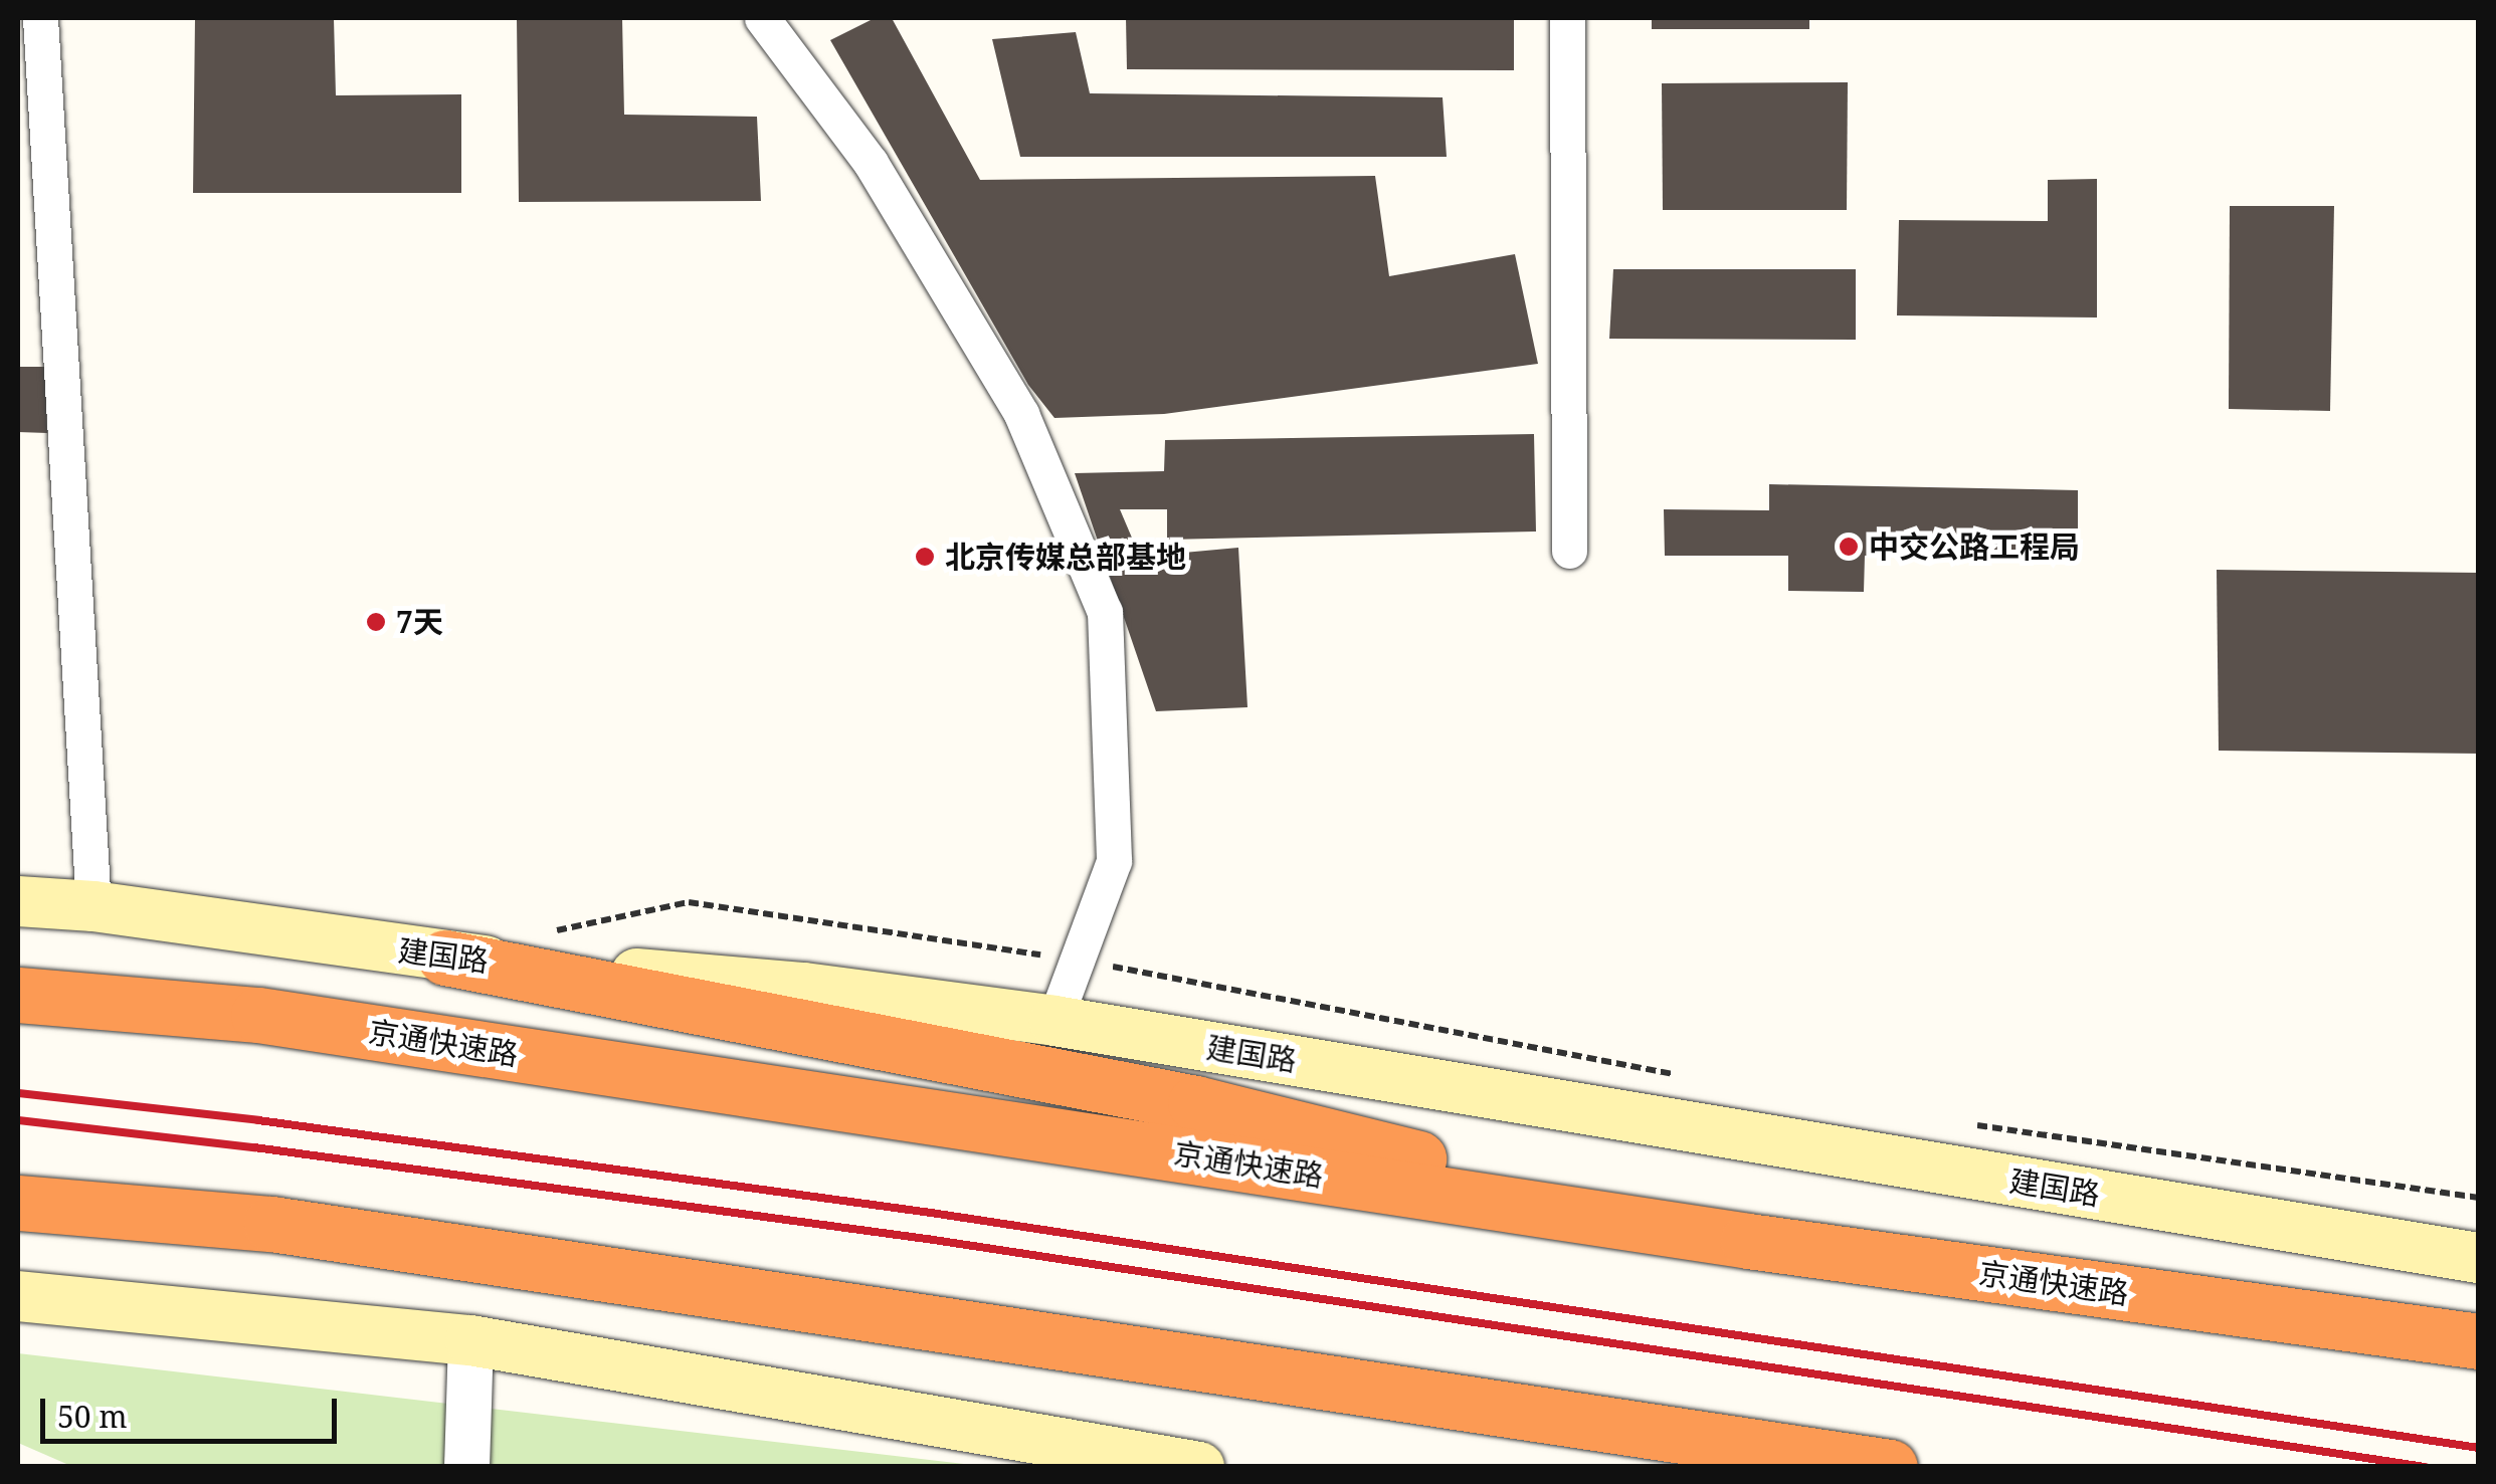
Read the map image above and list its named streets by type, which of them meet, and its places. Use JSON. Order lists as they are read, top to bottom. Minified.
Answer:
{"streets":{"highway":["京通快速路"],"main road":["建国路"]},"places":["中交公路工程局","北京传媒总部基地","7天"],"scale_bar":"50 m"}
